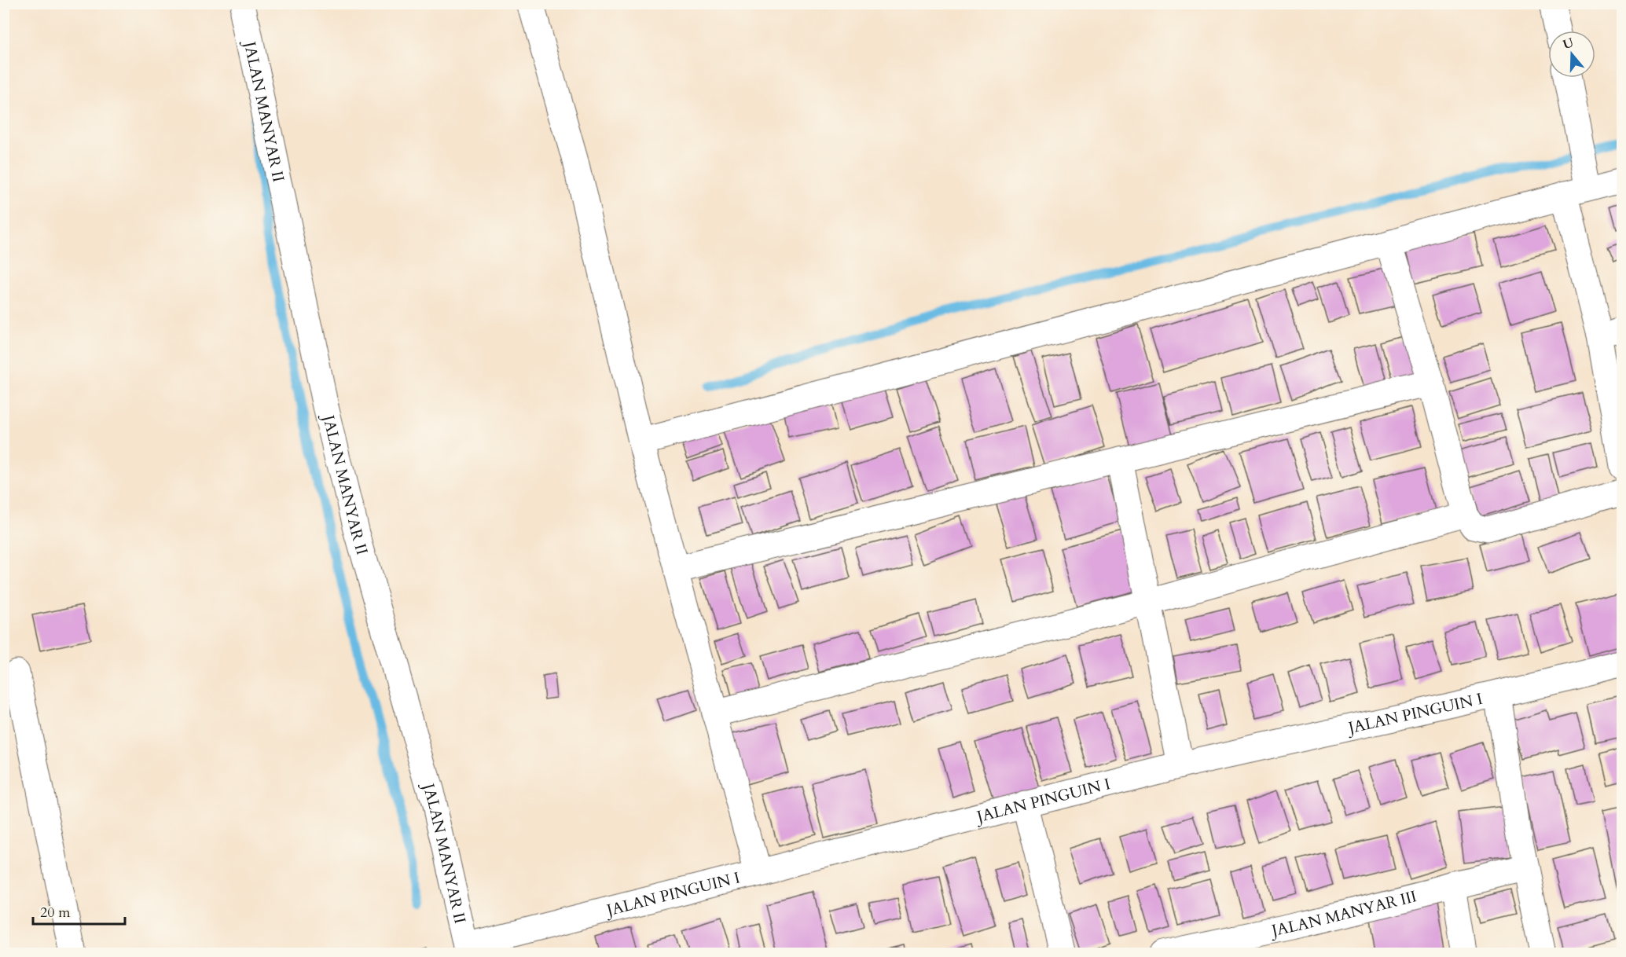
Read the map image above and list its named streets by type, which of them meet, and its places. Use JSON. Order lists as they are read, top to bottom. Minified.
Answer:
{"streets":{"street":["JALAN MANYAR II","JALAN PINGUIN I","JALAN MANYAR III"]},"crossings":[["JALAN MANYAR II","JALAN PINGUIN I"]],"scale_bar":"20 m","north":"top"}
